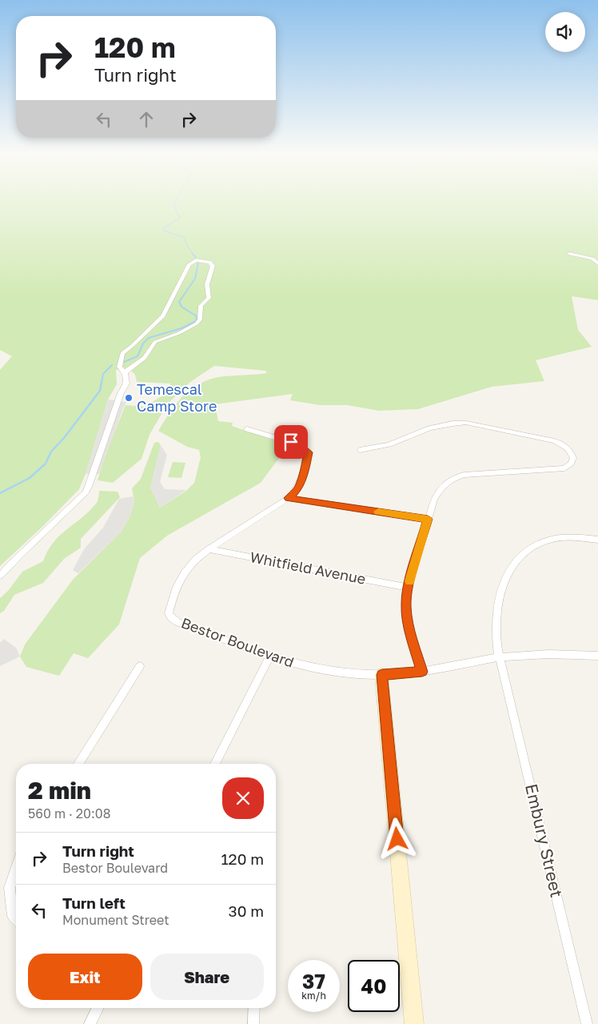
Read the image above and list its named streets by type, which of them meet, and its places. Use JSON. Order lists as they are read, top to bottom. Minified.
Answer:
{"streets":{"street":["Whitfield Avenue","Bestor Boulevard","Embury Street"]},"crossings":[["Whitfield Avenue","Bestor Boulevard"],["Bestor Boulevard","Embury Street"]],"places":["Temescal Camp Store"],"page":{"turn":["120 m","Turn right"],"heading":["2 min","560 m · 20:08"],"list":[{"name":"Turn right","note":"Bestor Boulevard","value":"120 m"},{"name":"Turn left","note":"Monument Street","value":"30 m"}],"buttons":["Exit","Share"],"speed":"37 km/h","limit":"40"}}
